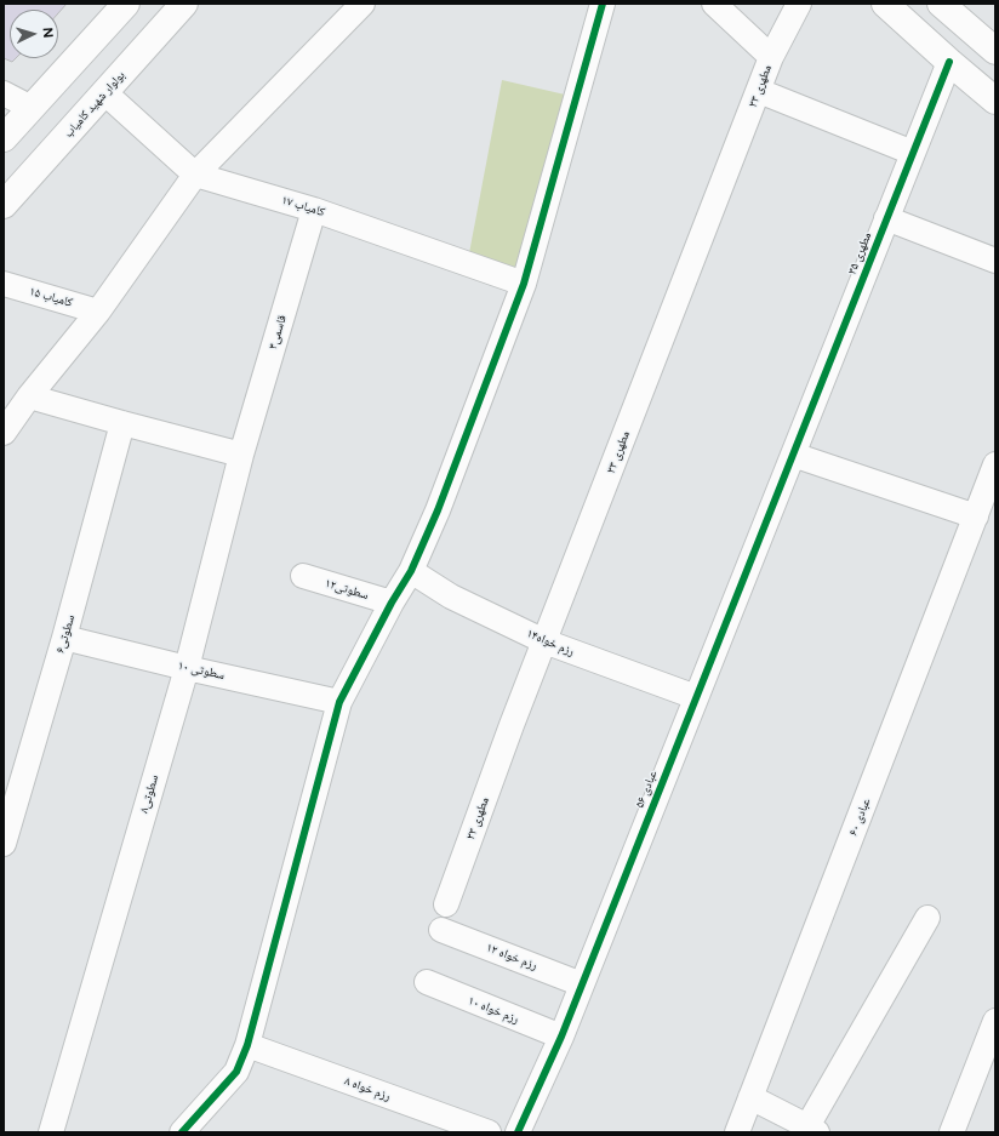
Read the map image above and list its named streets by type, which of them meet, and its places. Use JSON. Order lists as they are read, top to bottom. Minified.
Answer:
{"streets":{"main road":["بولوار شهید کامیاب"],"street":["مطهری ۳۳","کامیاب ۱۷","مطهری ۳۵","کامیاب ۱۵","قاسمی۴","سطوتی۱۲","سطوتی۶","رزم خواه۱۴","سطوتی ۱۰","عبادی ۵۶","سطوتی۸","عبادی ۶۰","رزم خواه ۱۲","رزم خواه ۱۰","رزم خواه ۸"]},"crossings":[["مطهری ۳۳","رزم خواه۱۴"],["بولوار شهید کامیاب","کامیاب ۱۷"],["کامیاب ۱۷","قاسمی۴"],["مطهری ۳۵","عبادی ۵۶"],["قاسمی۴","سطوتی۸"],["سطوتی۶","سطوتی ۱۰"],["رزم خواه۱۴","عبادی ۵۶"],["سطوتی ۱۰","سطوتی۸"],["عبادی ۵۶","رزم خواه ۱۲"],["عبادی ۵۶","رزم خواه ۱۰"]],"north":"right"}
